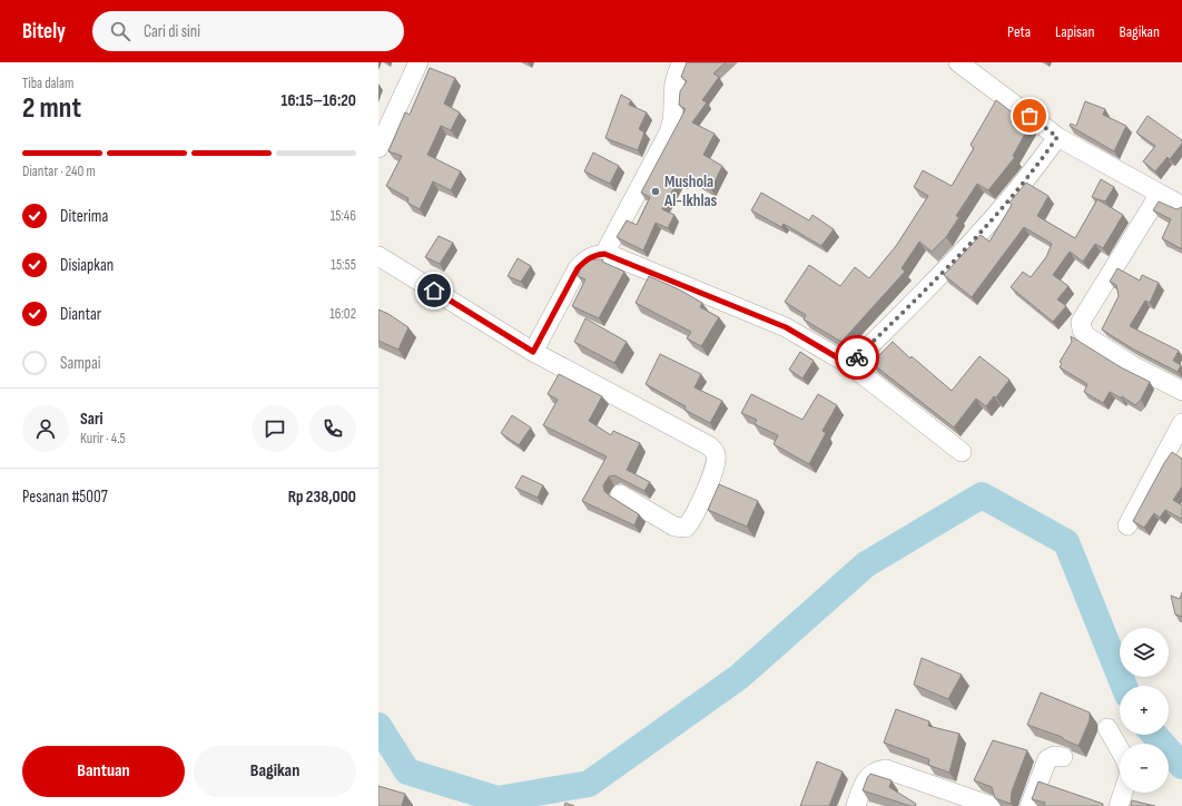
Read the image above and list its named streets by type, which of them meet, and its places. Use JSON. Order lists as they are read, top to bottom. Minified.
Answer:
{"places":["Mushola Al-Ikhlas"],"page":{"header":"Bitely","search":"Cari di sini","nav":["Peta","Lapisan","Bagikan"],"heading":["2 mnt","Tiba dalam","16:15–16:20"],"panel":["Sari","Kurir · 4.5","Pesanan #5007","Rp 238,000"],"bar":"Diantar · 240 m","list":[["Diterima","15:46"],["Disiapkan","15:55"],["Diantar","16:02"],"Sampai"],"map_buttons":["+","−"],"buttons":["Bantuan","Bagikan"]}}
